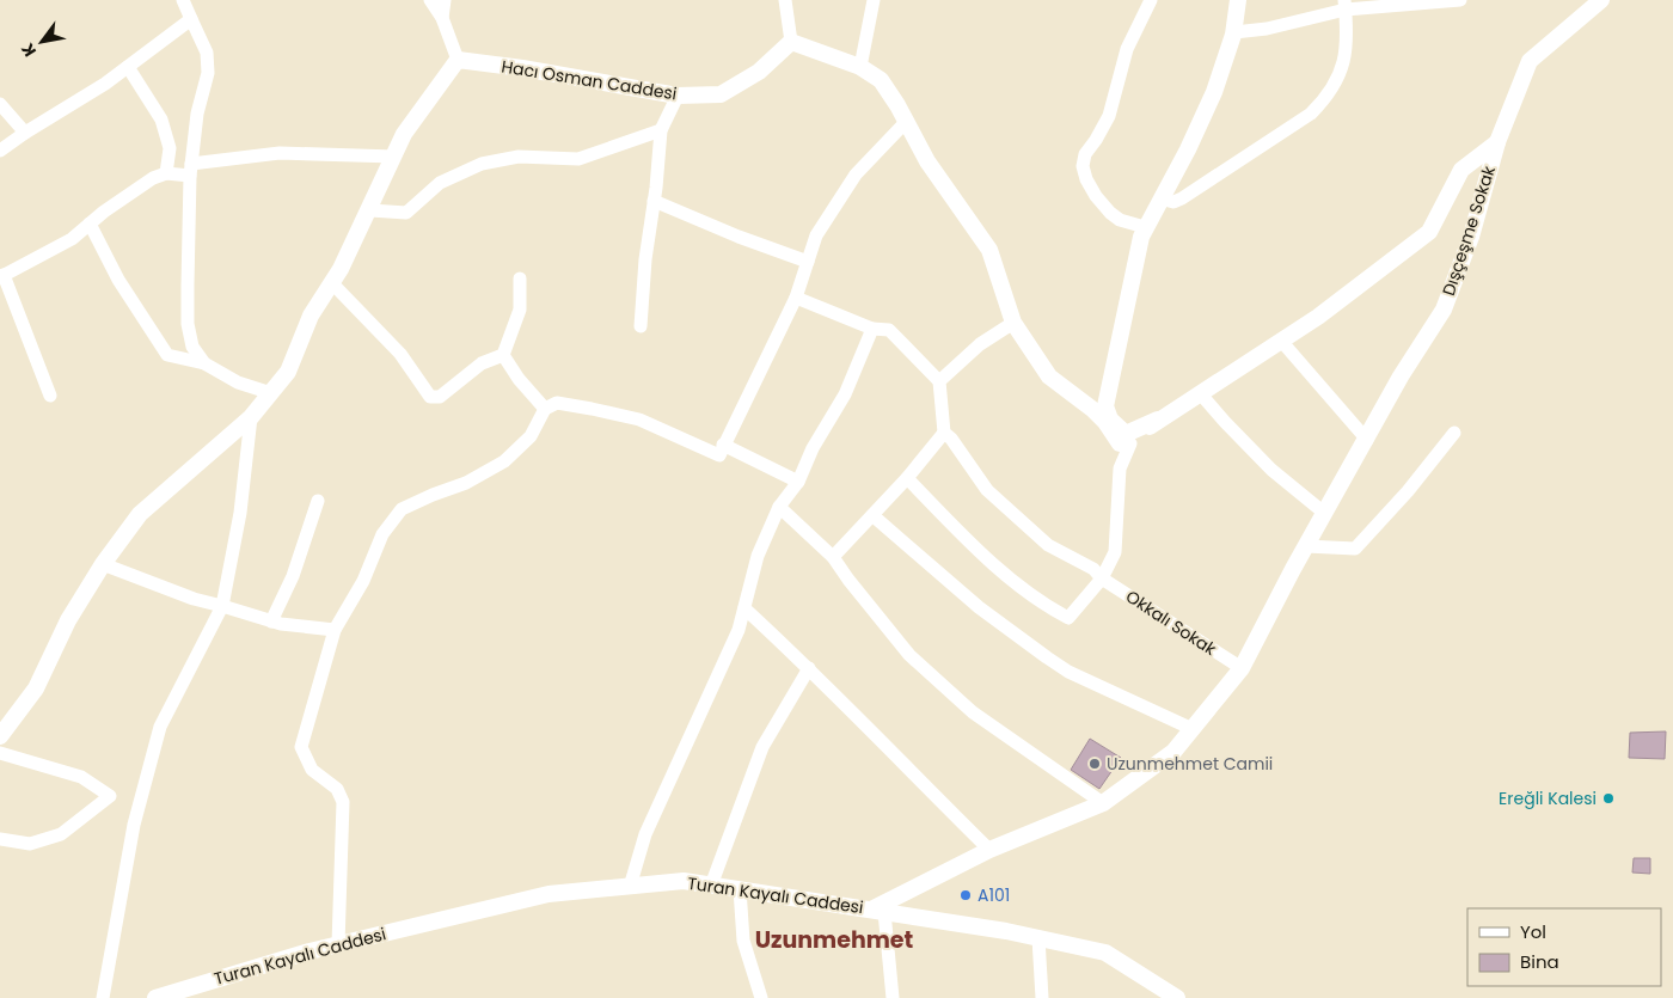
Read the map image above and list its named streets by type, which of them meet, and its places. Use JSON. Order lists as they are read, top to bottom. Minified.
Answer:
{"streets":{"street":["Hacı Osman Caddesi","Dışçeşme Sokak","Okkalı Sokak","Turan Kayalı Caddesi"]},"crossings":[["Dışçeşme Sokak","Okkalı Sokak"],["Dışçeşme Sokak","Turan Kayalı Caddesi"]],"districts":["Uzunmehmet"],"places":["Uzunmehmet Camii","Ereğli Kalesi","A101"],"legend":["Yol","Bina"],"north":"bottom left"}
